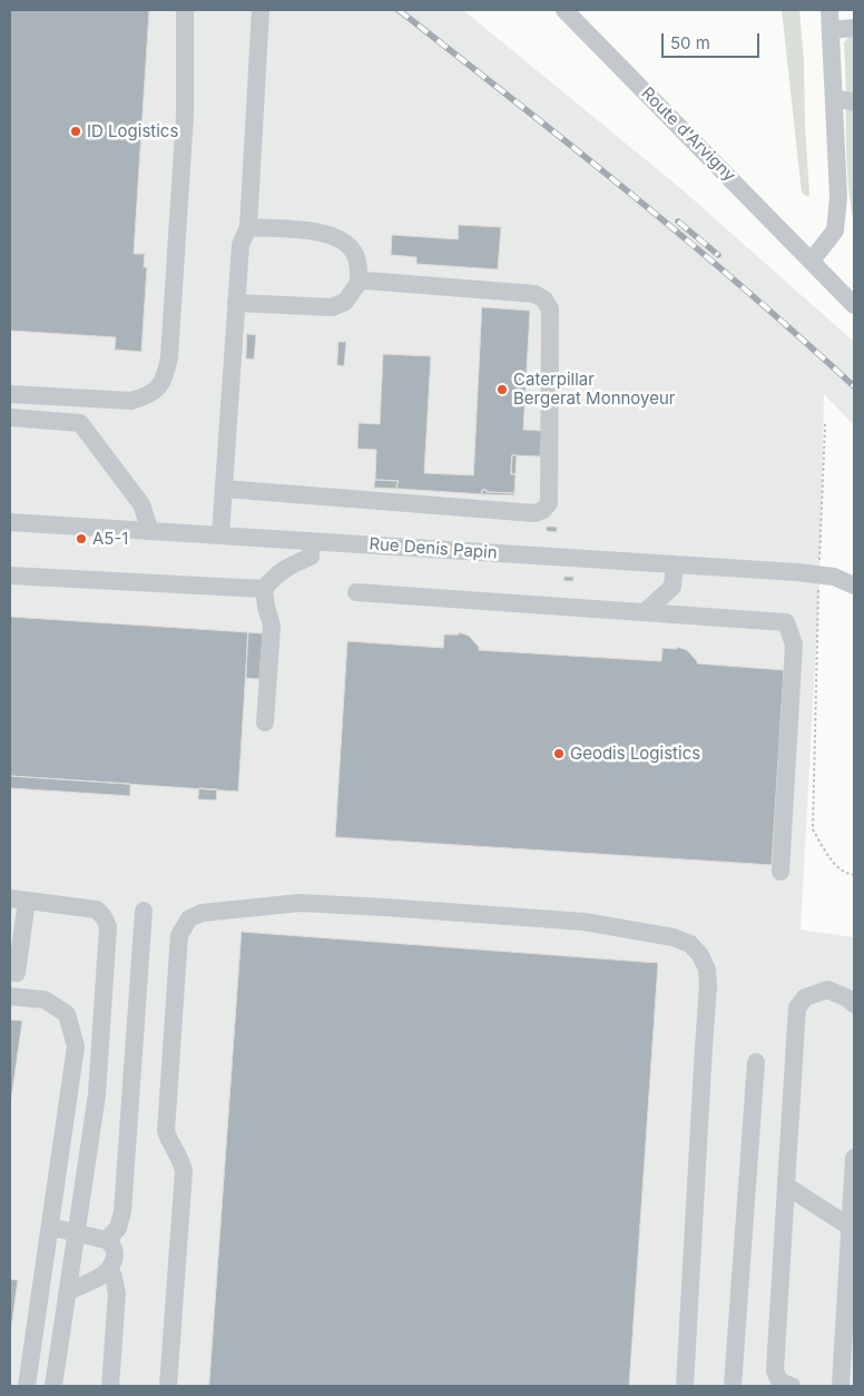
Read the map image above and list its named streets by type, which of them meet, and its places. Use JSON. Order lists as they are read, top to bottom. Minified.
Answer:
{"streets":{"street":["Route d'Arvigny","Rue Denis Papin"]},"places":["ID Logistics","Caterpillar Bergerat Monnoyeur","A5-1","Geodis Logistics"],"scale_bar":"50 m"}
